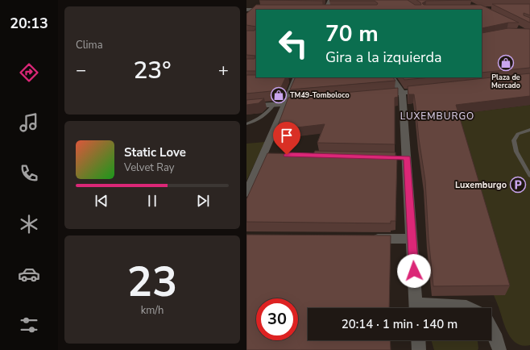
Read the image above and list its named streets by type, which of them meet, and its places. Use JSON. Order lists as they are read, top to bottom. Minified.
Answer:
{"districts":["LUXEMBURGO"],"places":{"shop":["Plaza de Mercado","TM49-Tomboloco"],"parking":["Luxemburgo"]},"page":{"tabs":"20:13","tile":["Clima",["23","km/h"]],"turn":["70 m","Gira a la izquierda"],"heat":["−","23°","+"],"song":["Static Love","Velvet Ray"],"limit":"30","trip":"20:14 · 1 min · 140 m"}}
